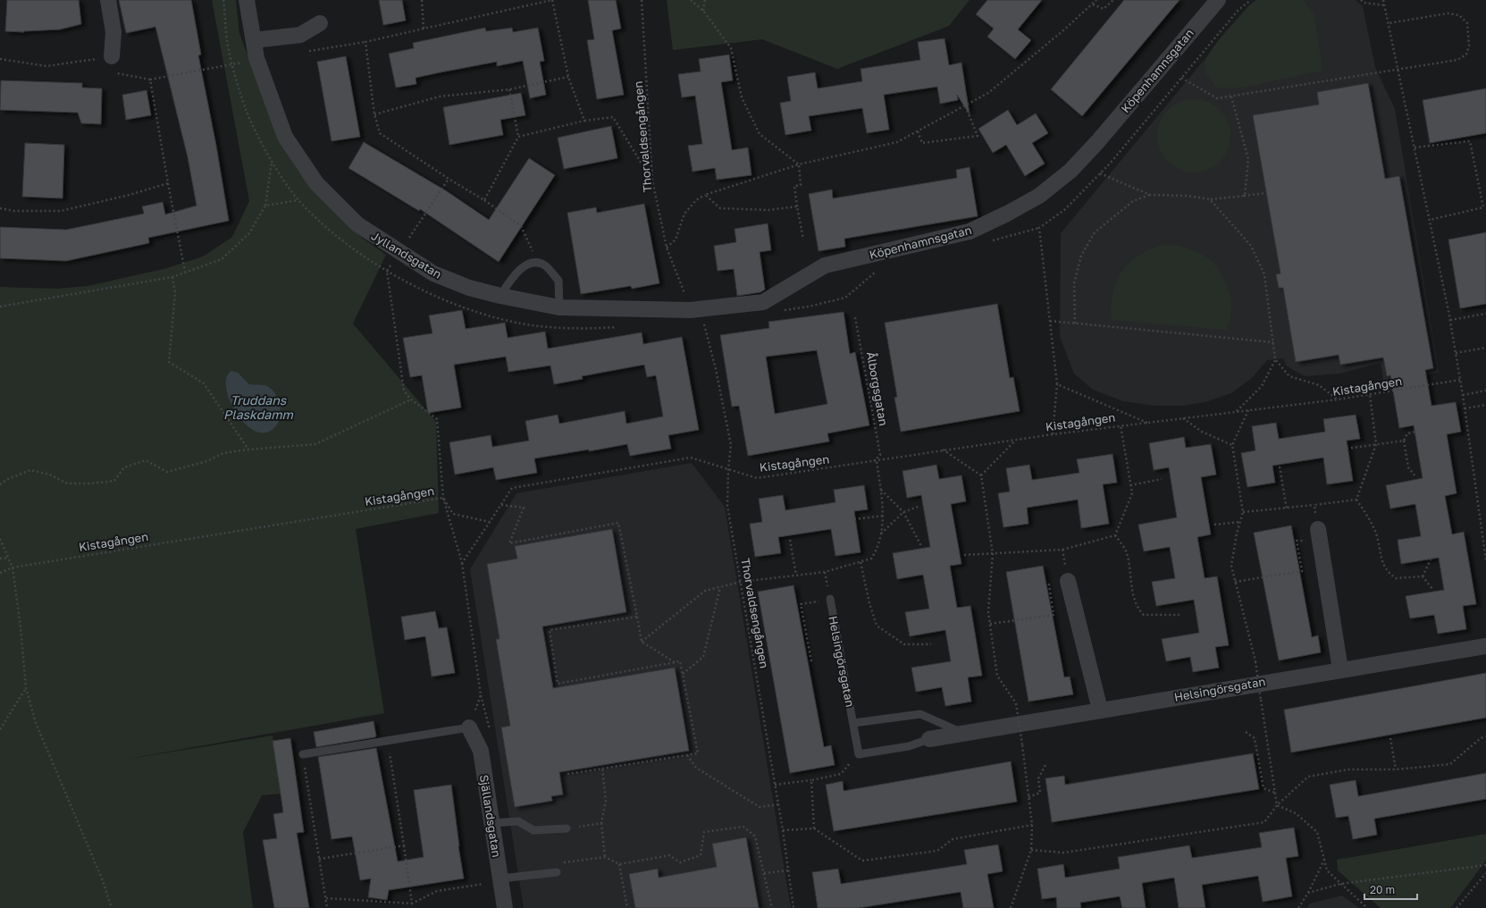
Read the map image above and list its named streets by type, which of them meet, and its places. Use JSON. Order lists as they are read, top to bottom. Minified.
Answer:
{"streets":{"street":["Köpenhamnsgatan","Jyllandsgatan","Helsingörsgatan","Själlandsgatan"],"path":["Thorvaldsengången","Kistagången","Ålborgsgatan"]},"crossings":[["Köpenhamnsgatan","Thorvaldsengången"],["Köpenhamnsgatan","Jyllandsgatan"],["Thorvaldsengången","Jyllandsgatan"],["Thorvaldsengången","Kistagången"],["Kistagången","Ålborgsgatan"]],"water":["Truddans Plaskdamm"],"scale_bar":"20 m"}
